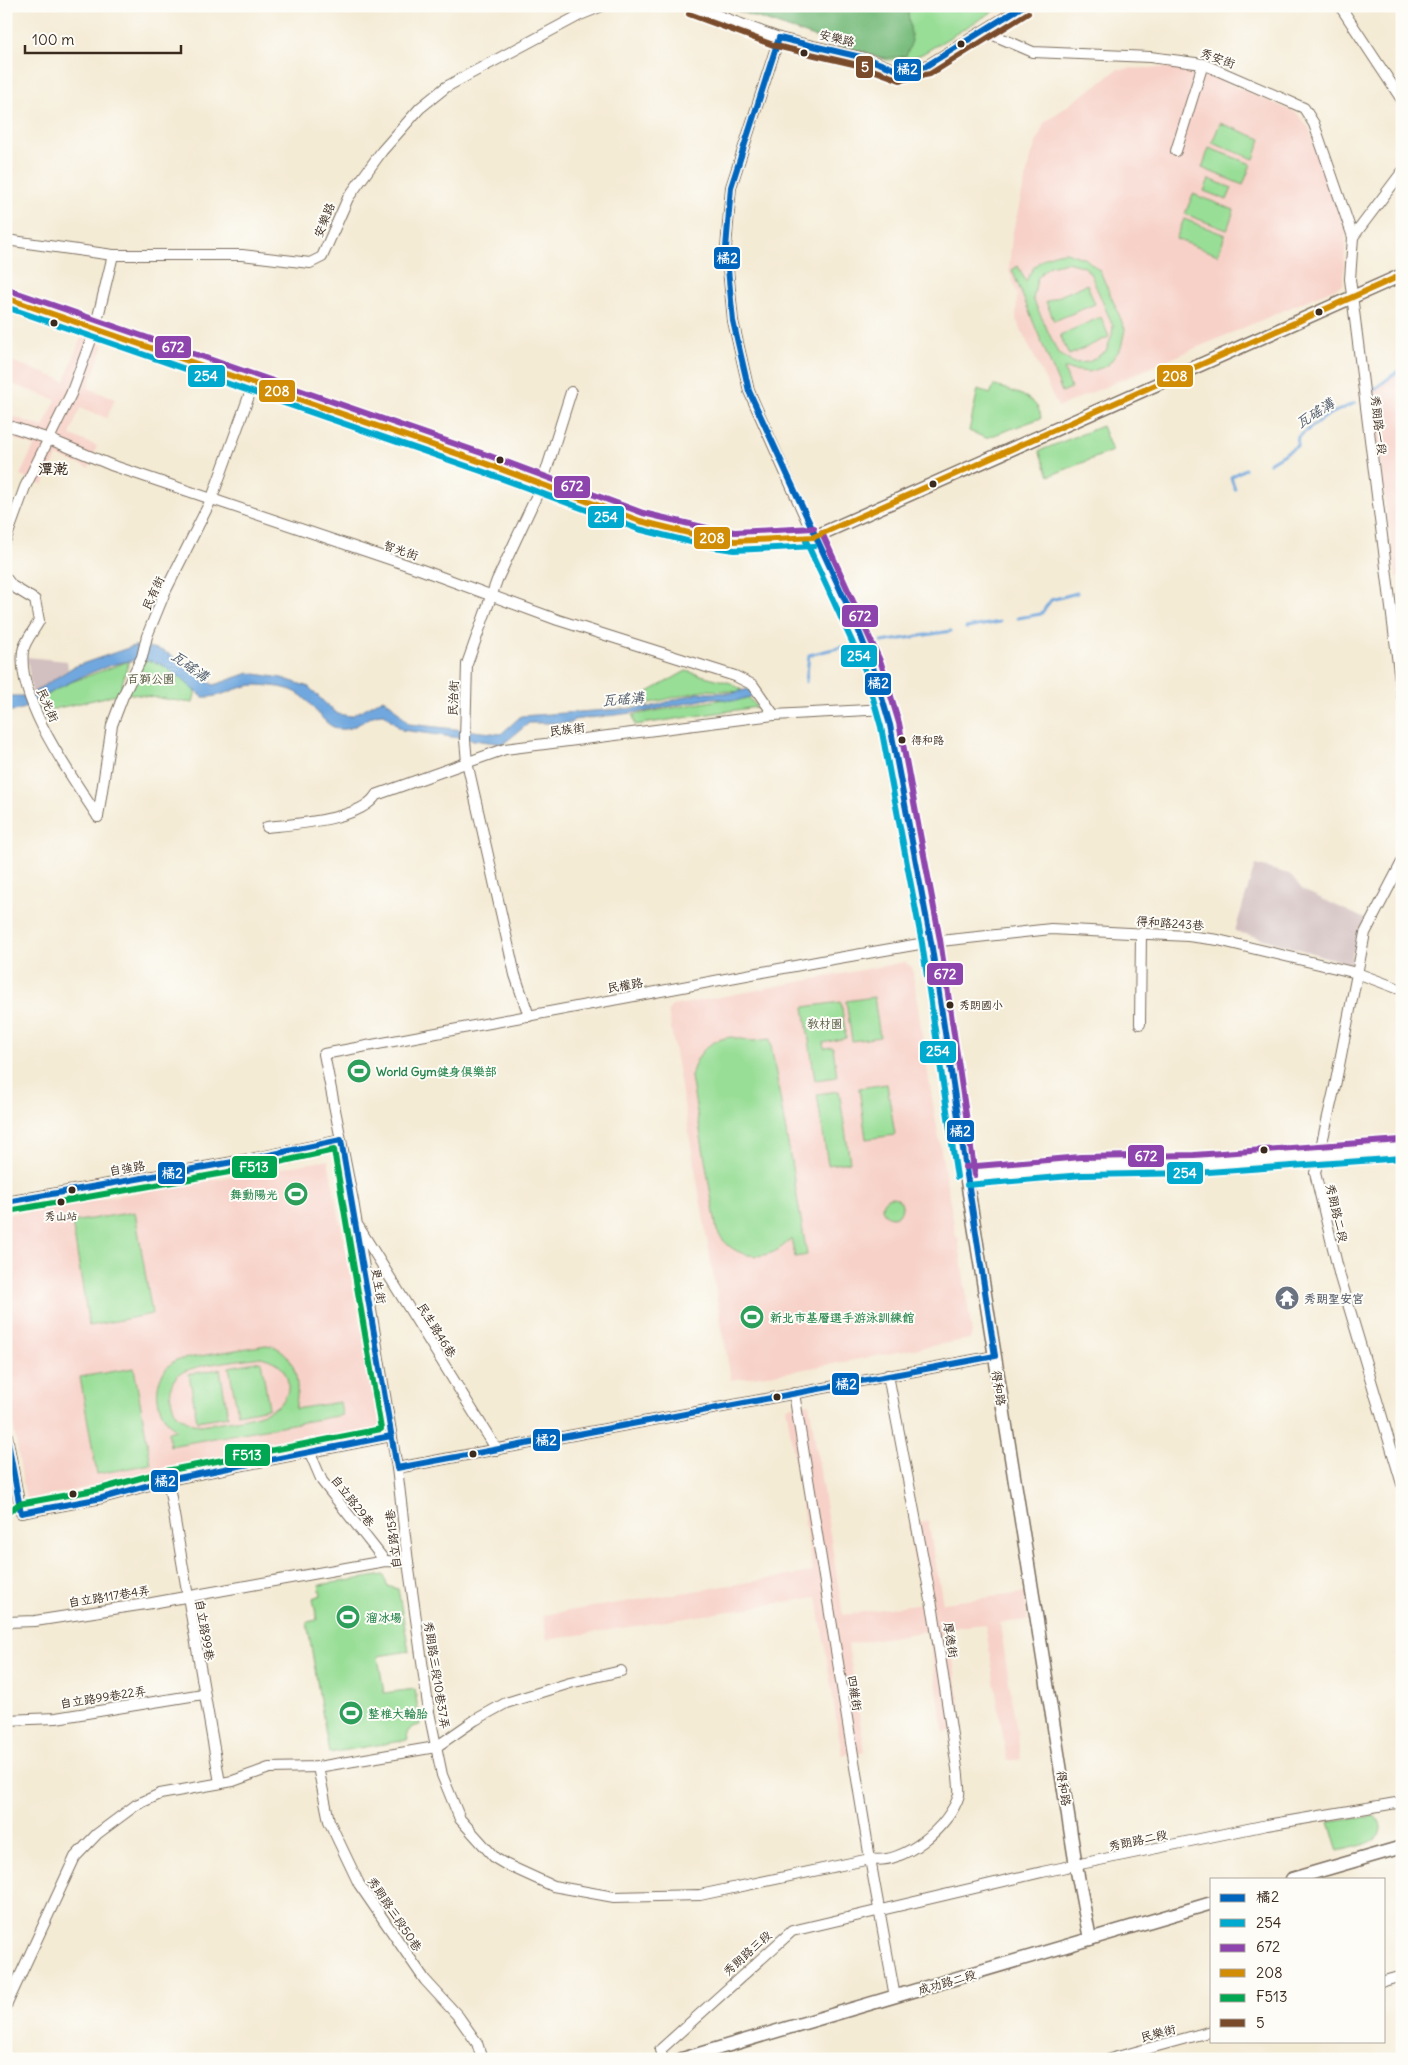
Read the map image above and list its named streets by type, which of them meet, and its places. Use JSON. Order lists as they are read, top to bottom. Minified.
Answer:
{"streets":{"street":["安樂路","秀安街","秀朗路一段","智光街","民有街","民治街","民光街","民族街","得和路243巷","民權路","自強路","秀朗路二段","更生街","民生路46巷","得和路","自立路29巷","自立路15巷","自立路117巷4弄","自立路99巷","厚德街","秀朗路三段10巷37弄","四維街","自立路99巷22弄","秀朗路三段50巷","秀朗路三段","成功路二段","民樂街"]},"crossings":[["安樂路","秀安街"],["安樂路","得和路"],["秀安街","秀朗路一段"],["智光街","民有街"],["智光街","民治街"],["智光街","民族街"],["民有街","民光街"],["民治街","民族街"],["民治街","民權路"],["民族街","得和路"],["得和路243巷","民權路"],["得和路243巷","秀朗路二段"],["得和路243巷","得和路"],["民權路","更生街"],["民權路","得和路"],["自強路","更生街"],["秀朗路二段","得和路"],["秀朗路二段","四維街"],["秀朗路二段","秀朗路三段"],["更生街","民生路46巷"],["更生街","自立路15巷"],["得和路","成功路二段"],["自立路29巷","自立路117巷4弄"],["自立路15巷","自立路117巷4弄"],["自立路15巷","秀朗路三段10巷37弄"],["自立路117巷4弄","自立路99巷"],["自立路99巷","秀朗路三段10巷37弄"],["自立路99巷","自立路99巷22弄"],["厚德街","秀朗路三段10巷37弄"],["厚德街","四維街"],["秀朗路三段10巷37弄","秀朗路三段50巷"],["四維街","秀朗路三段"],["四維街","成功路二段"]],"districts":["潭漧"],"water":["瓦磘溝"],"parks":["百獅公園","教材園"],"places":{"other":["得和路","秀朗國小","秀山站"],"sports":["World Gym健身俱樂部","舞動陽光","新北市基層選手游泳訓練館","溜冰場","整椎大輪胎"],"temple":["秀朗聖安宮"]},"lines":["transit line 橘2","transit line 5","transit line 208","transit line 672","transit line 254","transit line F513"],"legend":["橘2","254","672","208","F513","5"],"scale_bar":"100 m"}
